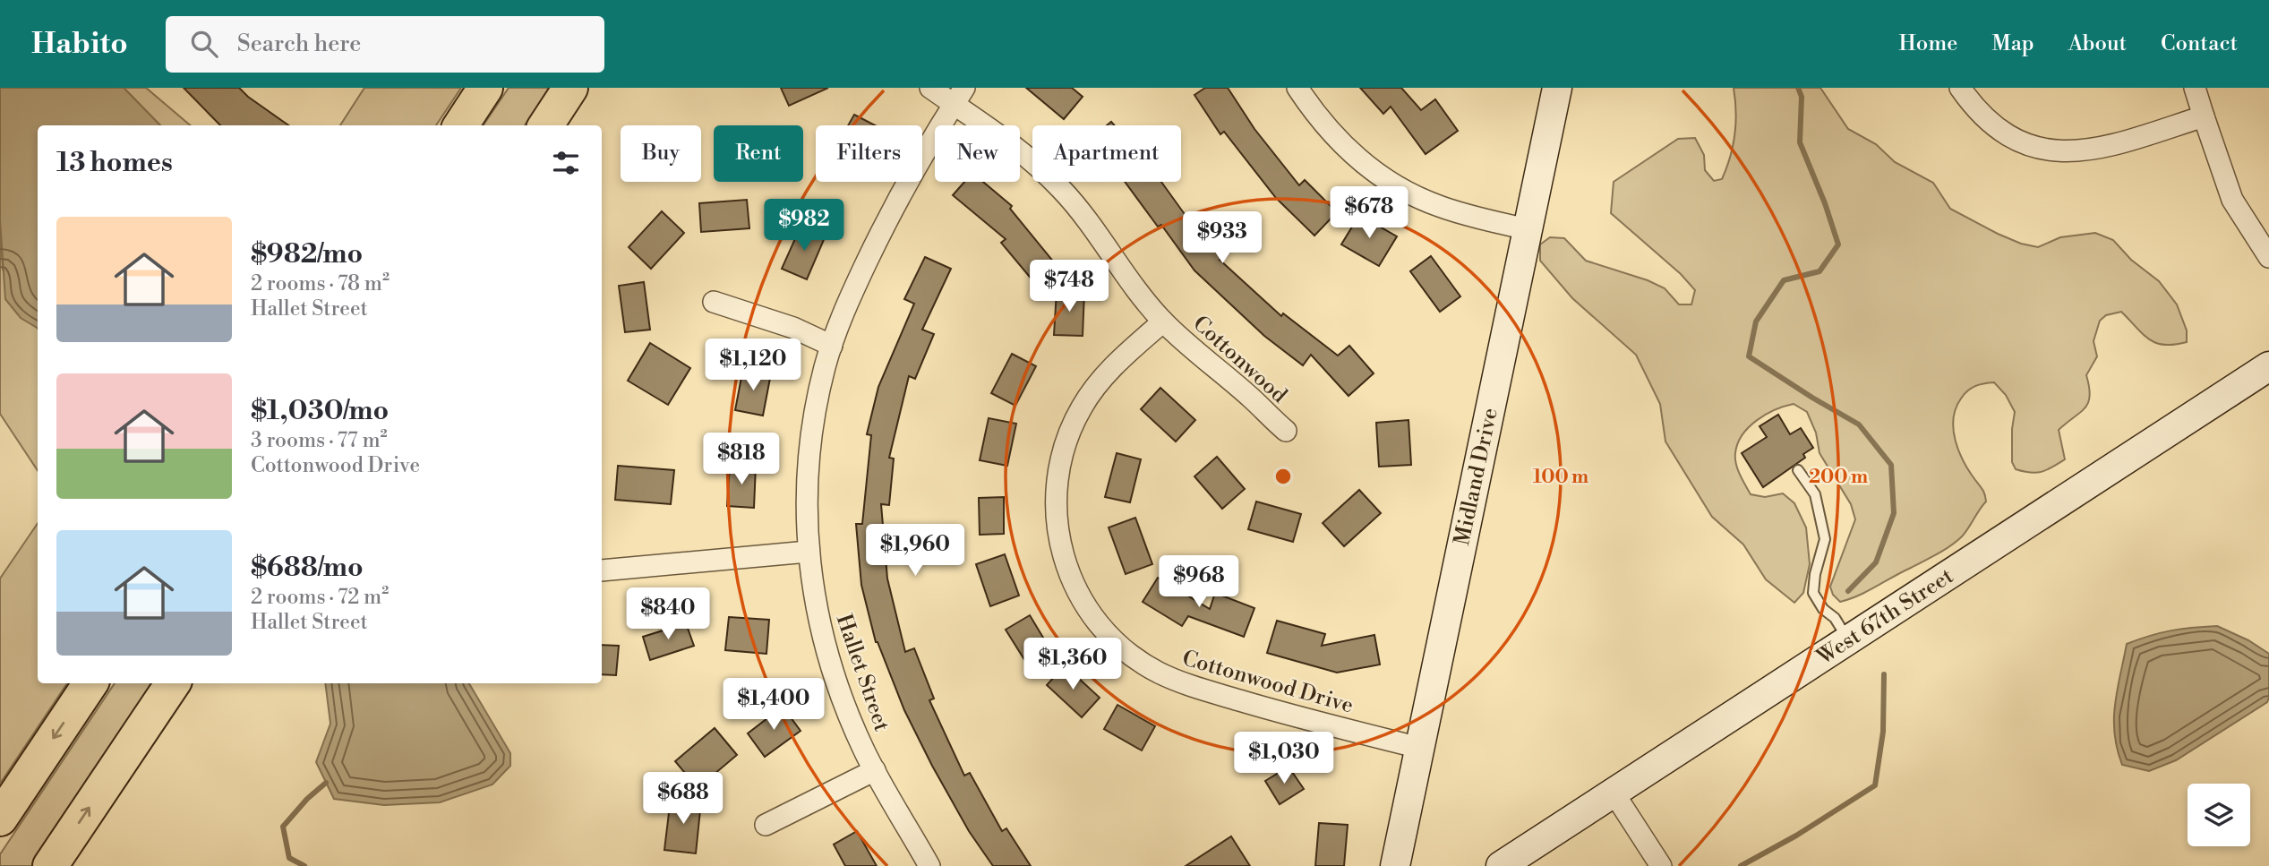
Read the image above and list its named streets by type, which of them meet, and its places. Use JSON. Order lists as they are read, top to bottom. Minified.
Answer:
{"streets":{"street":["Cottonwood","Midland Drive","West 67th Street","Hallet Street","Cottonwood Drive"]},"crossings":[["Cottonwood","Cottonwood Drive"],["Midland Drive","Cottonwood Drive"]],"page":{"header":"Habito","search":"Search here","nav":["Home","Map","About","Contact"],"chip":["Buy","Rent","Filters","New","Apartment"],"heading":"13 homes","price":["$678","$982","$933","$748","$1,120","$818","$1,960","$968","$840","$1,360","$1,400","$1,030","$688"],"list":[{"name":"$982/mo","note":"2 rooms · 78 m² · Hallet Street"},{"name":"$1,030/mo","note":"3 rooms · 77 m² · Cottonwood Drive"},{"name":"$688/mo","note":"2 rooms · 72 m² · Hallet Street"}]},"rings":["100 m","200 m"]}
